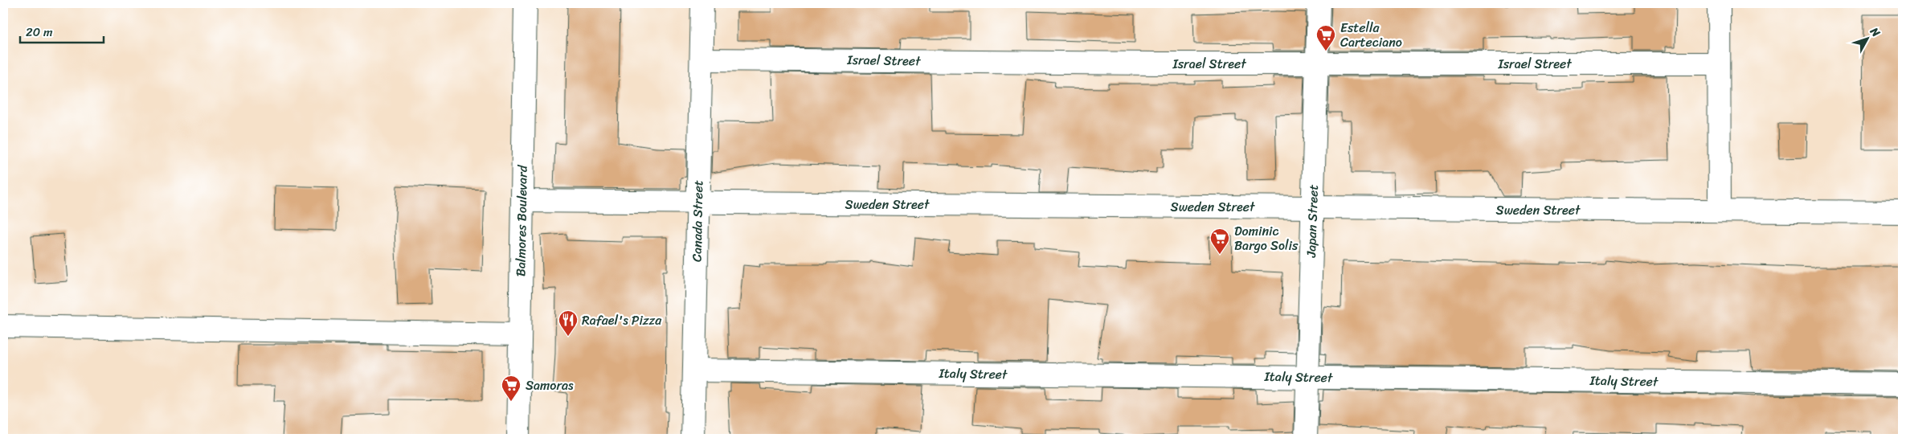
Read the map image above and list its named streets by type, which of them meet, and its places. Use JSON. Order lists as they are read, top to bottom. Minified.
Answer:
{"streets":{"street":["Israel Street","Sweden Street","Balmores Boulevard","Canada Street","Japan Street","Italy Street"]},"crossings":[["Israel Street","Canada Street"],["Israel Street","Japan Street"],["Sweden Street","Balmores Boulevard"],["Sweden Street","Canada Street"],["Sweden Street","Japan Street"],["Canada Street","Italy Street"],["Japan Street","Italy Street"]],"places":{"supermarket":["Estella Carteciano","Dominic Bargo Solis","Samoras"],"restaurant":["Rafael's Pizza"]},"scale_bar":"20 m","north":"top right"}
